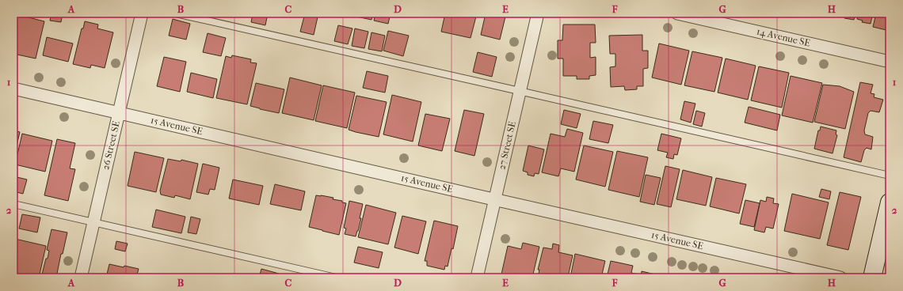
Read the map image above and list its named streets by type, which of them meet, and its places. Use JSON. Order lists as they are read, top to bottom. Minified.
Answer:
{"streets":{"street":["14 Avenue SE","15 Avenue SE","26 Street SE","27 Street SE"]},"crossings":[["15 Avenue SE","26 Street SE"],["15 Avenue SE","27 Street SE"]],"grid":{"columns":["A","B","C","D","E","F","G","H"],"rows":["1","2"]}}
